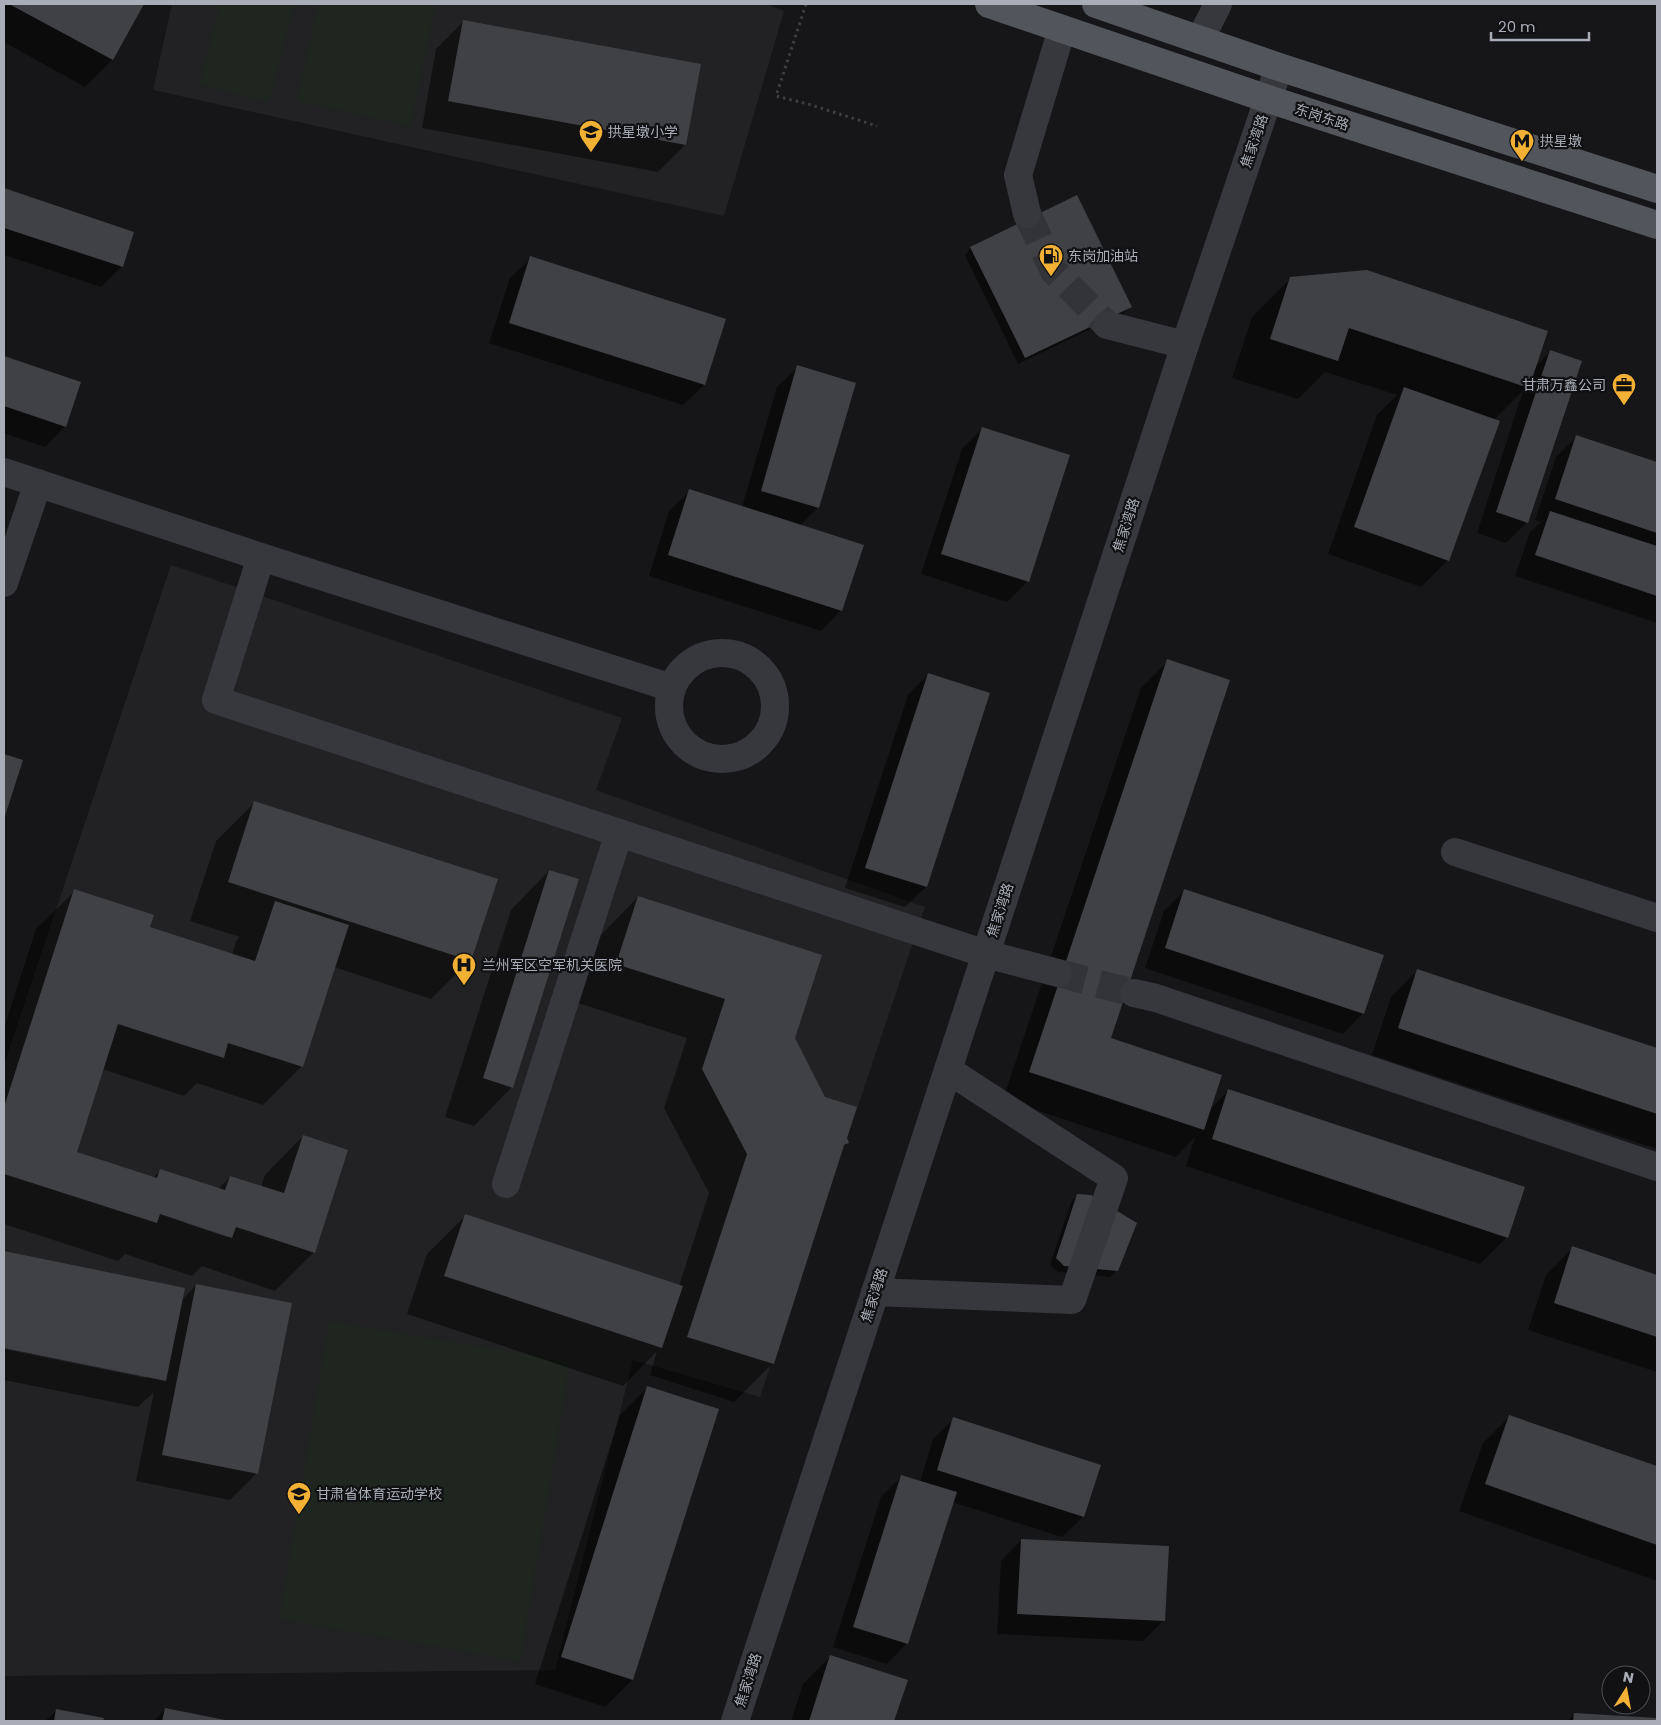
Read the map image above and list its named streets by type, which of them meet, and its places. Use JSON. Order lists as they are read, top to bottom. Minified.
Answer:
{"streets":{"main road":["东岗东路"],"street":["焦家湾路"]},"crossings":[["东岗东路","焦家湾路"]],"places":{"school or university":["拱星墩小学","甘肃省体育运动学校"],"metro station":["拱星墩"],"fuel station":["东岗加油站"],"office":["甘肃万鑫公司"],"hospital":["兰州军区空军机关医院"]},"scale_bar":"20 m","north":"top"}
